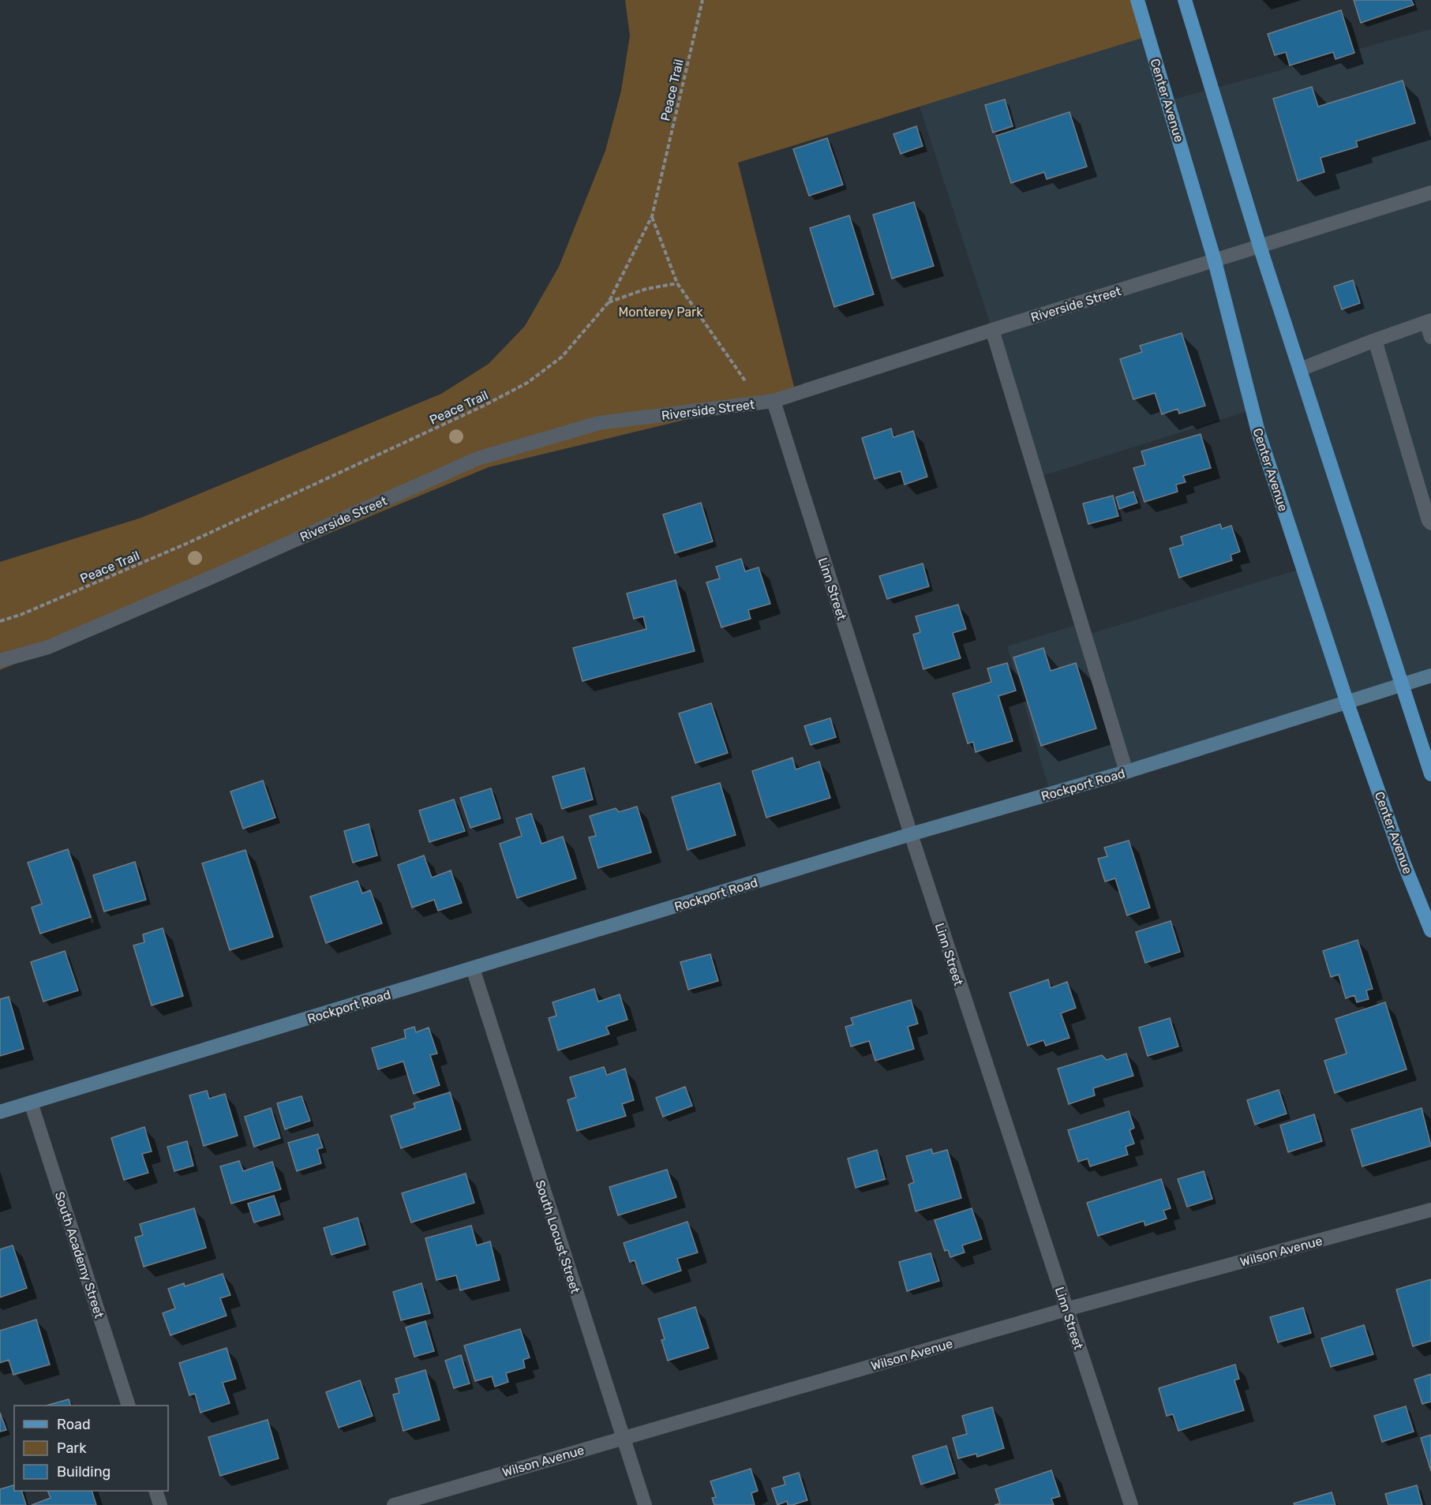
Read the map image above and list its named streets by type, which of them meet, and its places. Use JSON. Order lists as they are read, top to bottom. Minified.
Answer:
{"streets":{"main road":["Center Avenue"],"street":["Riverside Street","Linn Street","Rockport Road","South Locust Street","Wilson Avenue","South Academy Street"],"path":["Peace Trail"]},"crossings":[["Center Avenue","Riverside Street"],["Center Avenue","Rockport Road"],["Riverside Street","Linn Street"],["Linn Street","Rockport Road"],["Linn Street","Wilson Avenue"],["Rockport Road","South Locust Street"],["Rockport Road","South Academy Street"],["South Locust Street","Wilson Avenue"]],"parks":["Monterey Park"],"legend":["Road","Park","Building"]}
